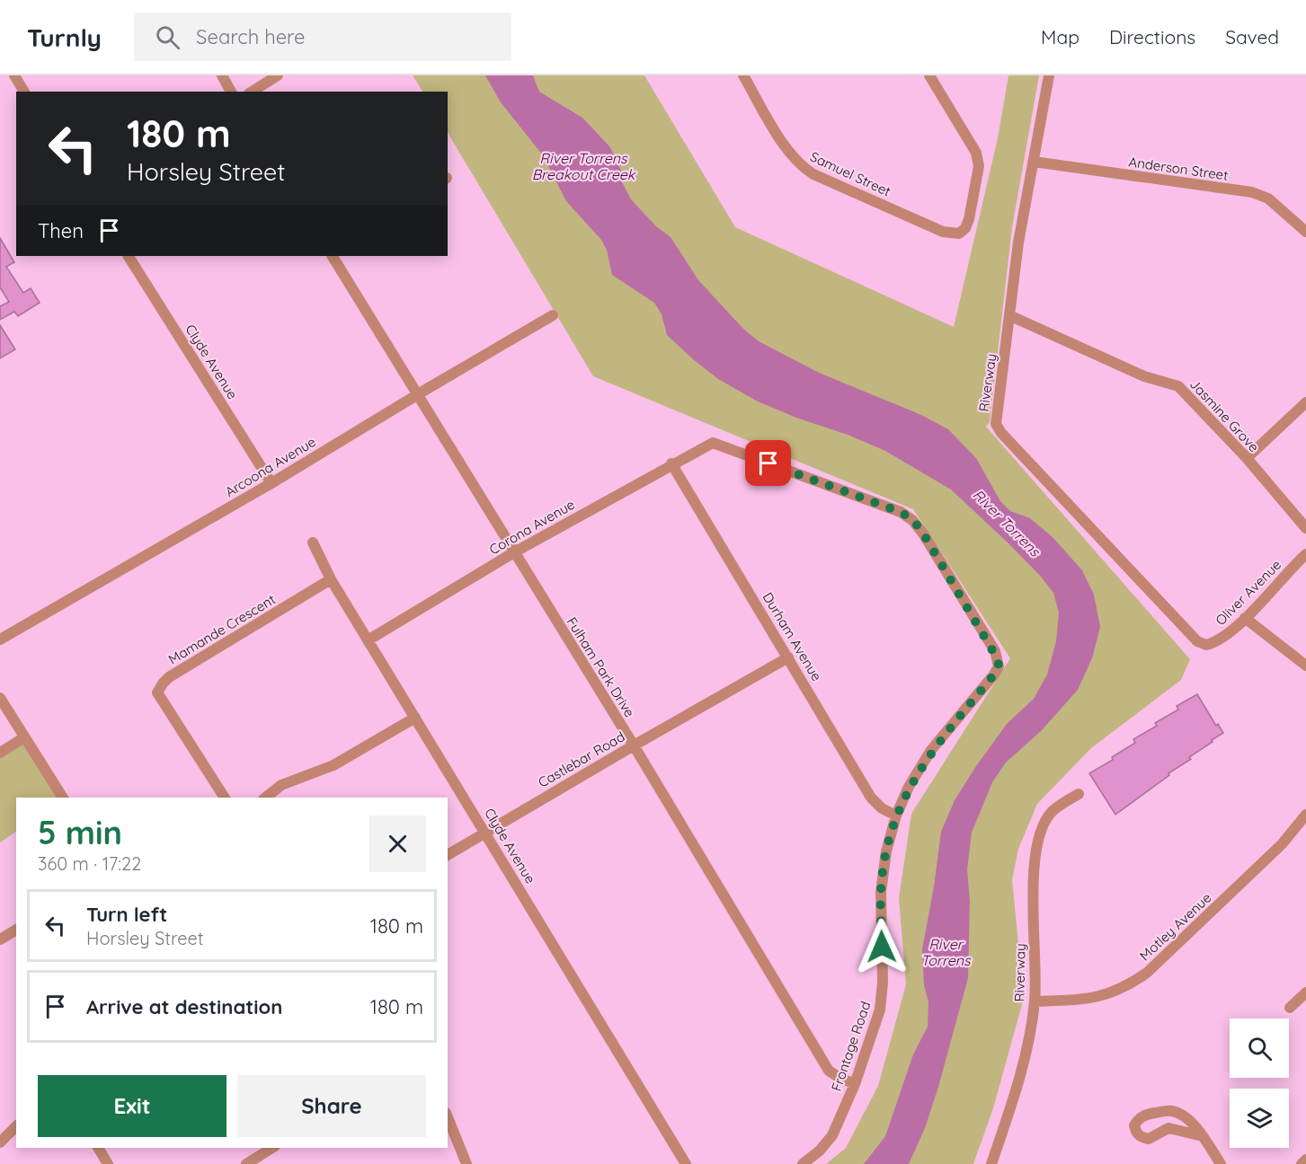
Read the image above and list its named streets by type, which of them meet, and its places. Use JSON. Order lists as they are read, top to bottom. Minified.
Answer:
{"streets":{"street":["Anderson Street","Samuel Street","Clyde Avenue","Riverway","Jasmine Grove","Arcoona Avenue","Corona Avenue","Oliver Avenue","Mamande Crescent","Durham Avenue","Fulham Park Drive","Castlebar Road","Motley Avenue","Frontage Road"]},"crossings":[["Anderson Street","Riverway"],["Clyde Avenue","Arcoona Avenue"],["Clyde Avenue","Corona Avenue"],["Clyde Avenue","Mamande Crescent"],["Clyde Avenue","Castlebar Road"],["Riverway","Jasmine Grove"],["Riverway","Oliver Avenue"],["Riverway","Motley Avenue"],["Arcoona Avenue","Fulham Park Drive"],["Corona Avenue","Durham Avenue"],["Corona Avenue","Fulham Park Drive"],["Corona Avenue","Frontage Road"],["Durham Avenue","Castlebar Road"],["Durham Avenue","Frontage Road"],["Fulham Park Drive","Castlebar Road"],["Fulham Park Drive","Frontage Road"]],"water":["River Torrens Breakout Creek","River Torrens"],"page":{"header":"Turnly","search":"Search here","nav":["Map","Directions","Saved"],"turn":["180 m","Horsley Street"],"then":"Then","heading":["5 min","360 m · 17:22"],"list":[{"name":"Turn left","note":"Horsley Street","value":"180 m"},{"name":"Arrive at destination","value":"180 m"}],"buttons":["Exit","Share"]}}
